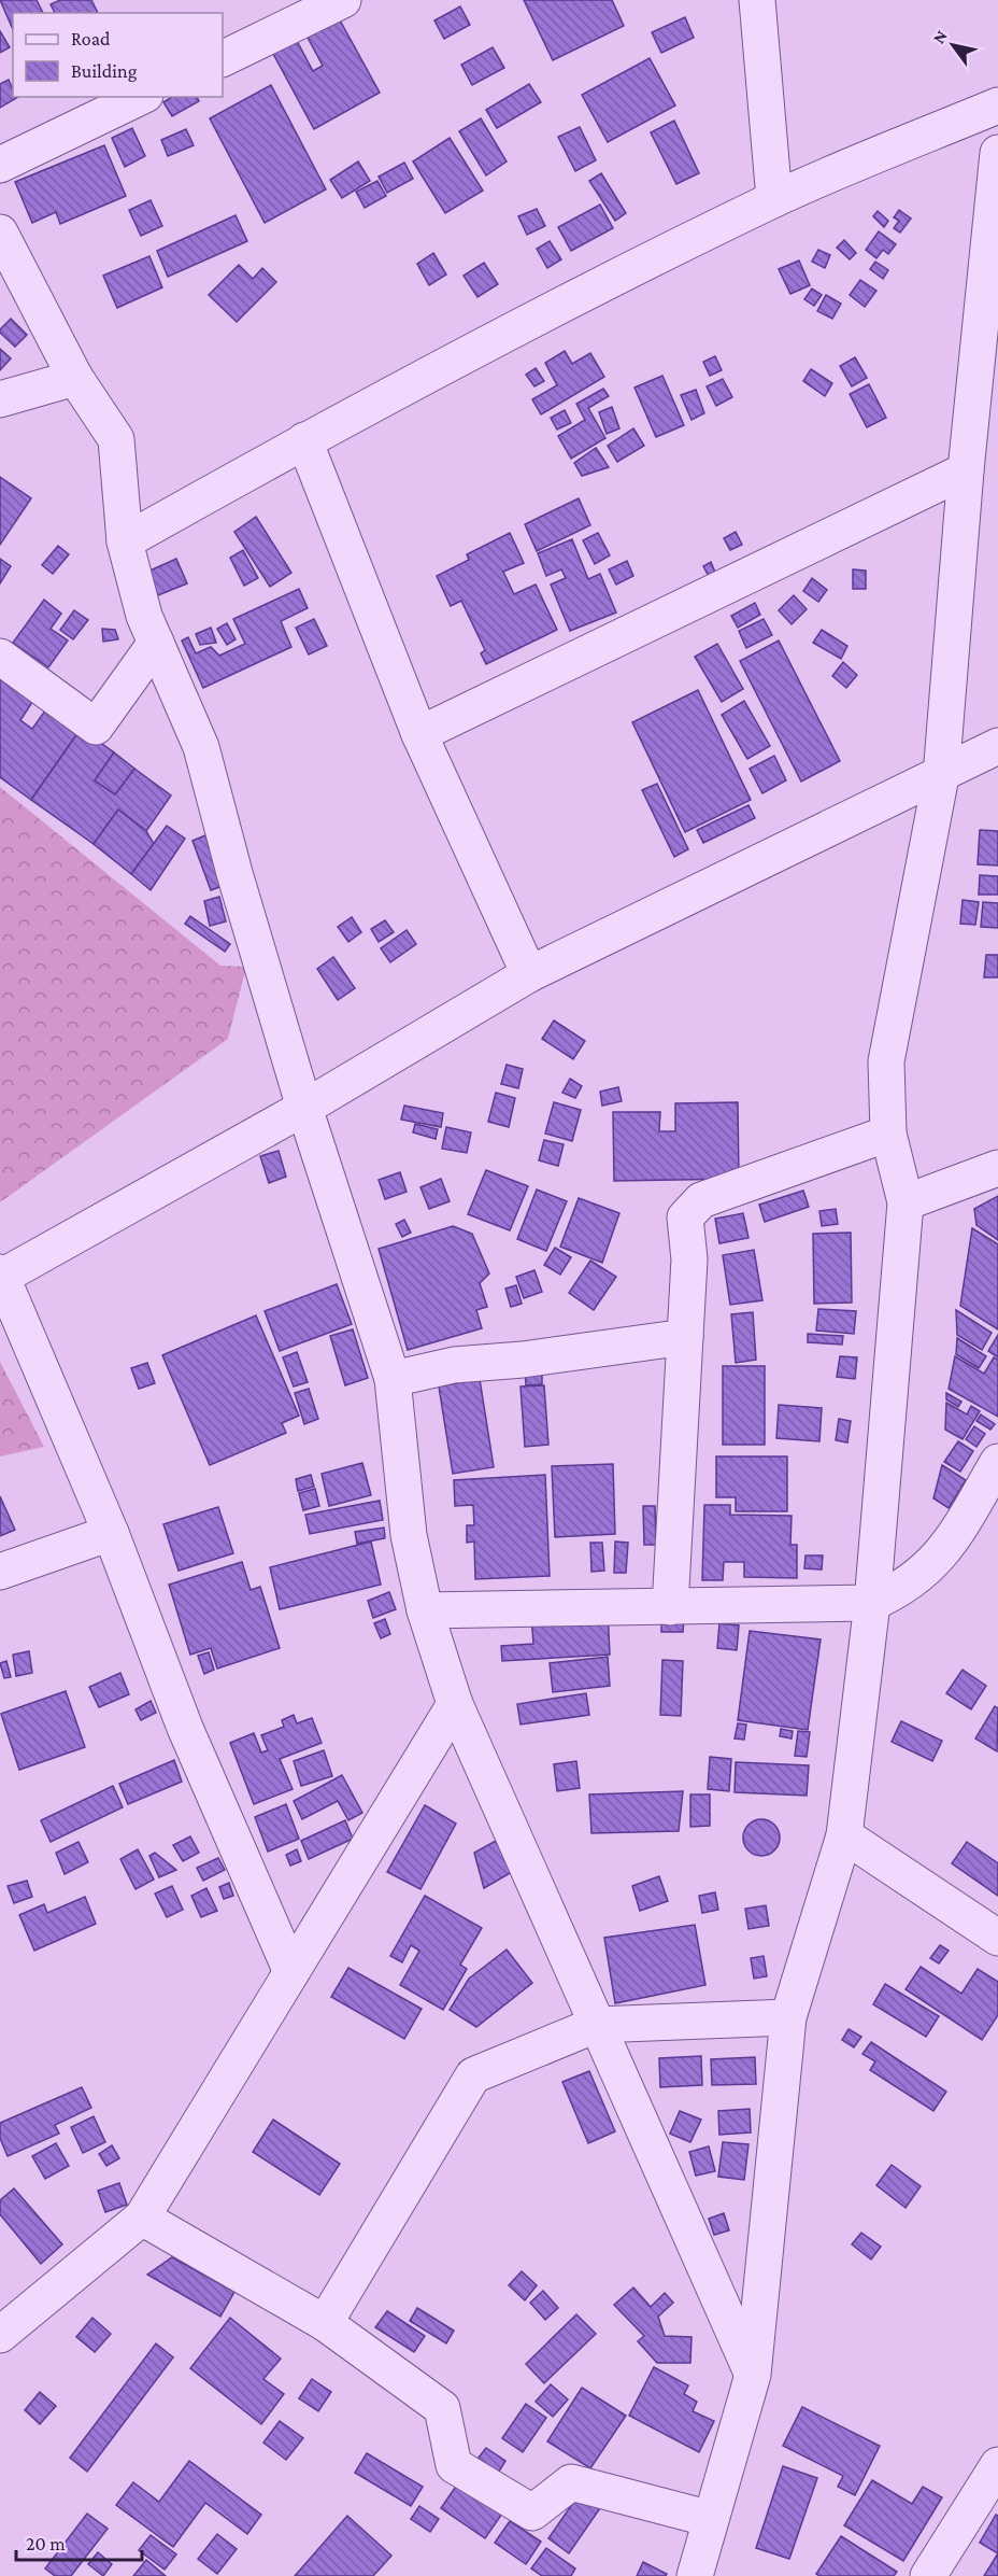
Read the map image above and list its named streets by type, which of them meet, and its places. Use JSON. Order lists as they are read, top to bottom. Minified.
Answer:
{"legend":["Road","Building"],"scale_bar":"20 m","north":"top left"}
